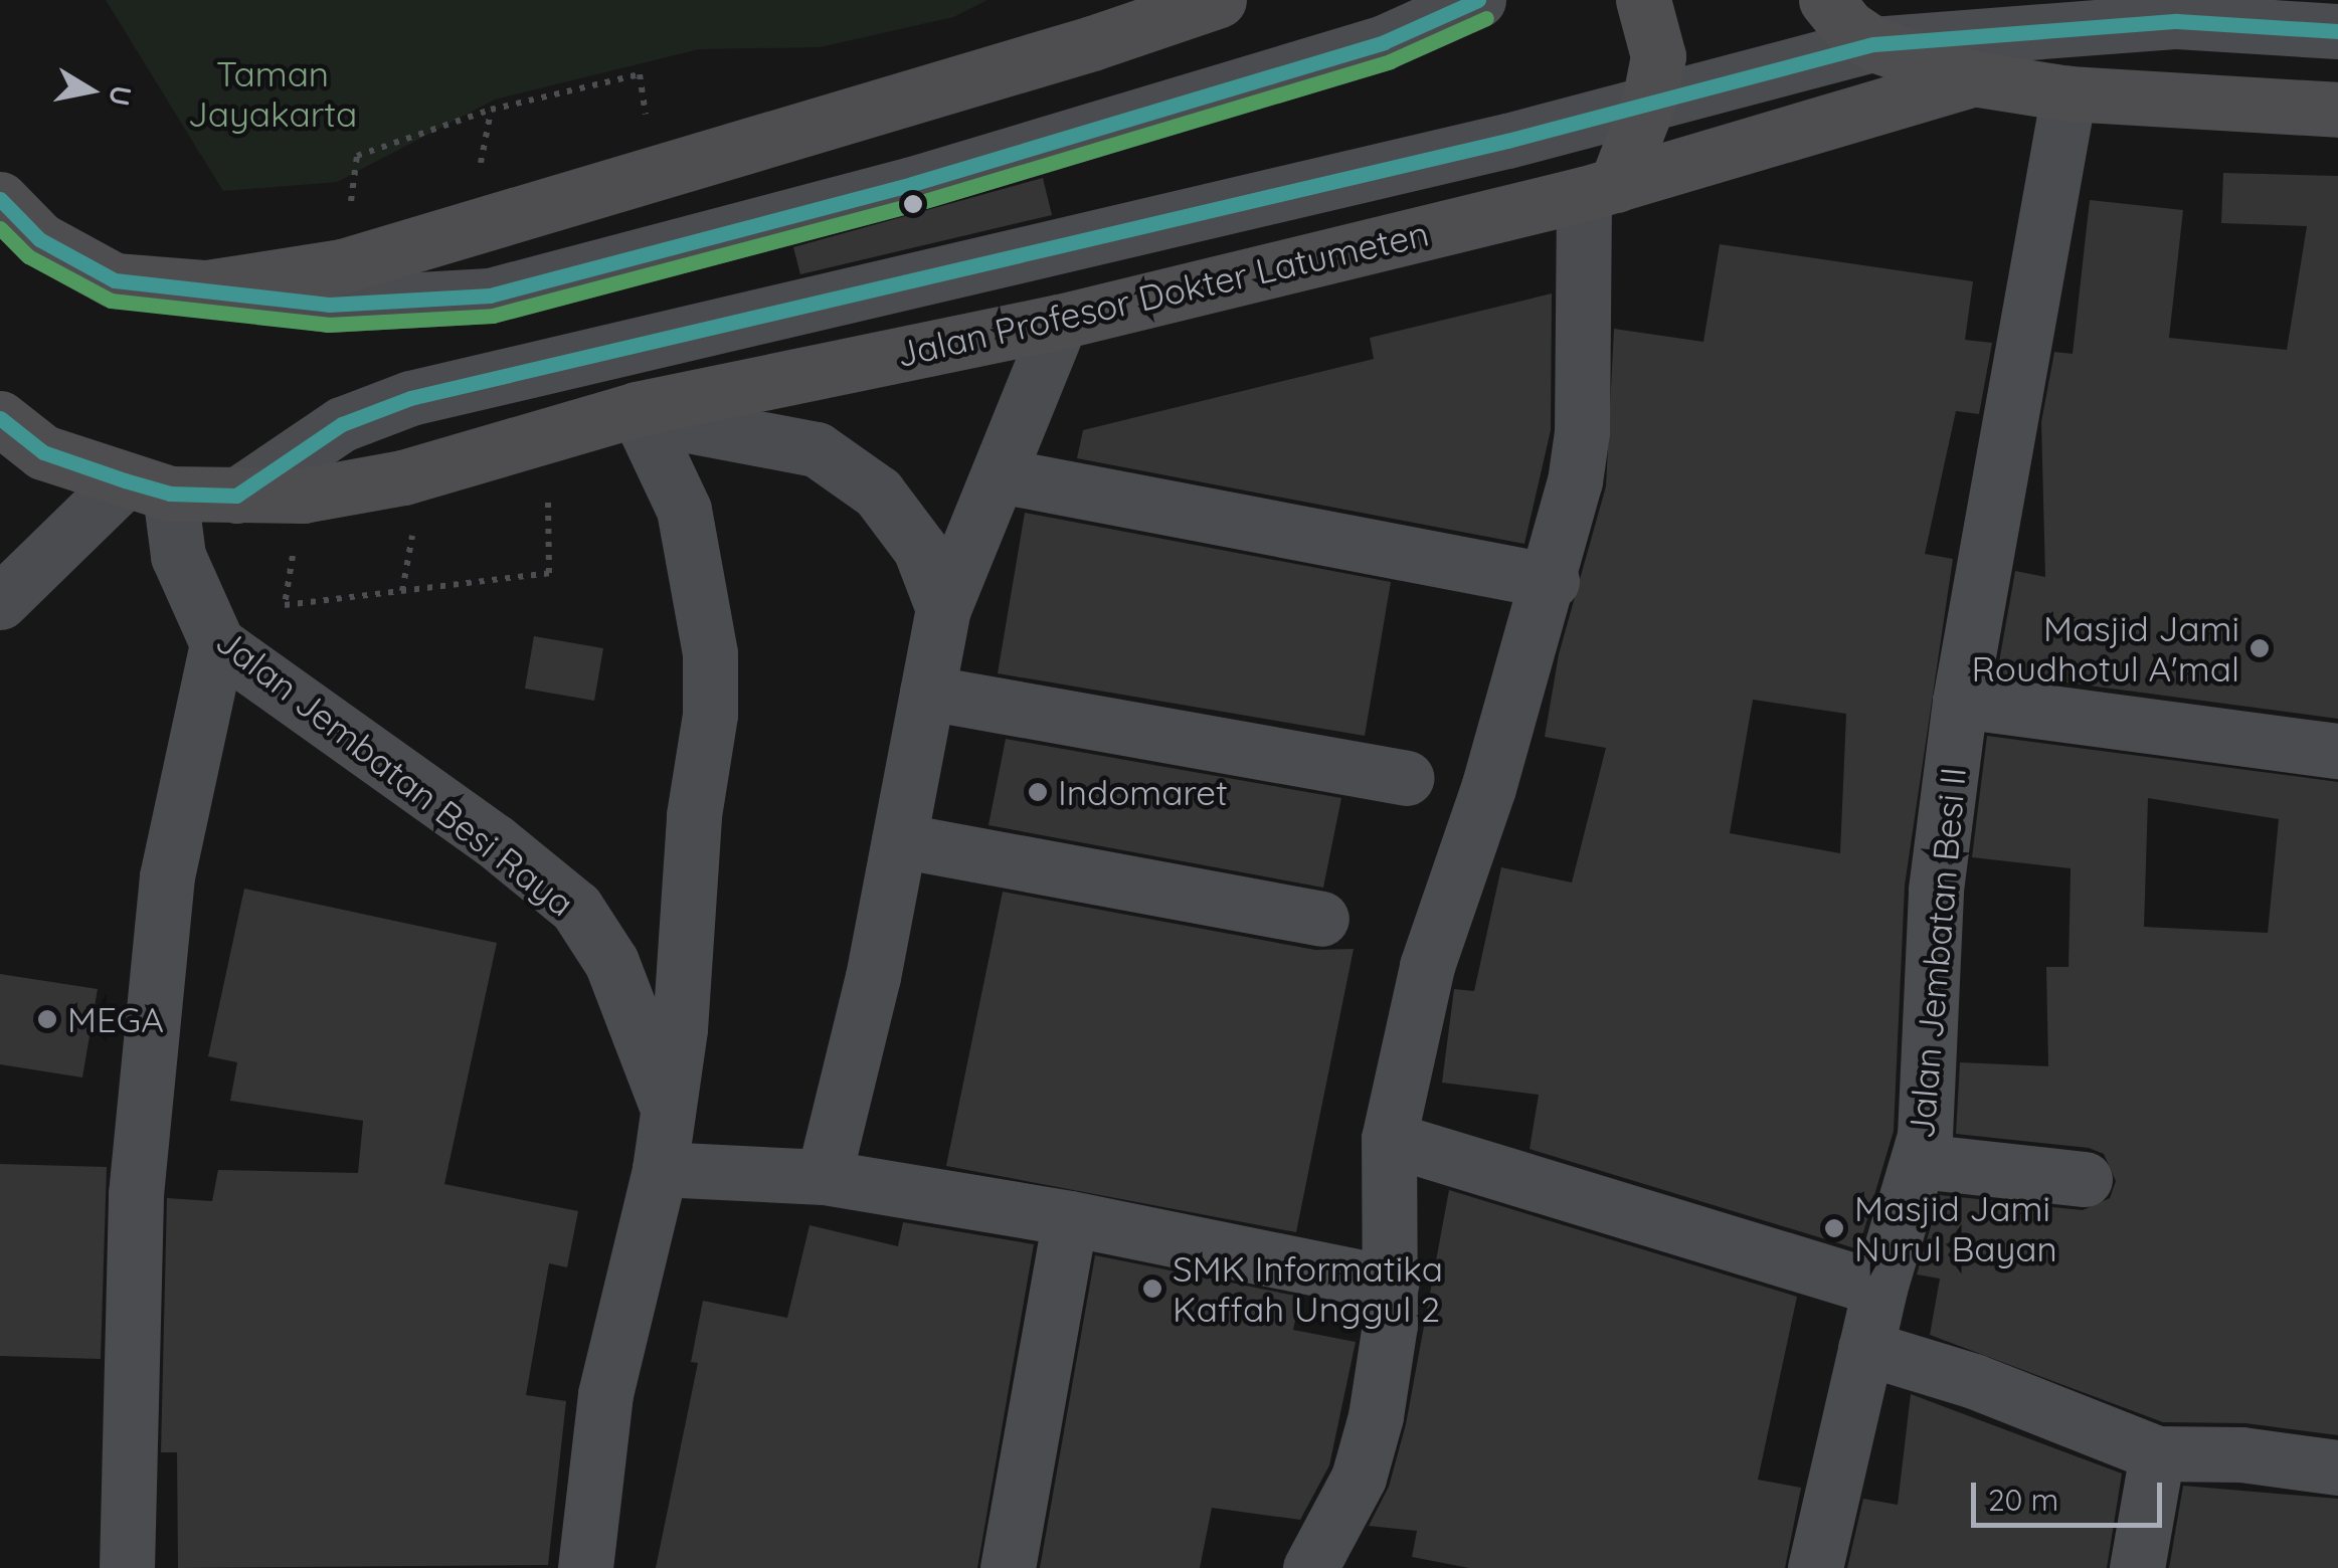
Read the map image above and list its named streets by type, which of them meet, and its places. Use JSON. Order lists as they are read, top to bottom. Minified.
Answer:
{"streets":{"highway":["Jalan Profesor Dokter Latumeten"],"street":["Jalan Jembatan Besi Raya","Jalan Jembatan Besi II"]},"crossings":[["Jalan Profesor Dokter Latumeten","Jalan Jembatan Besi Raya"],["Jalan Profesor Dokter Latumeten","Jalan Jembatan Besi II"]],"parks":["Taman Jayakarta"],"places":["Masjid Jami Roudhotul A'mal","Indomaret","MEGA","Masjid Jami Nurul Bayan","SMK Informatika Kaffah Unggul 2"],"scale_bar":"20 m","north":"right"}
